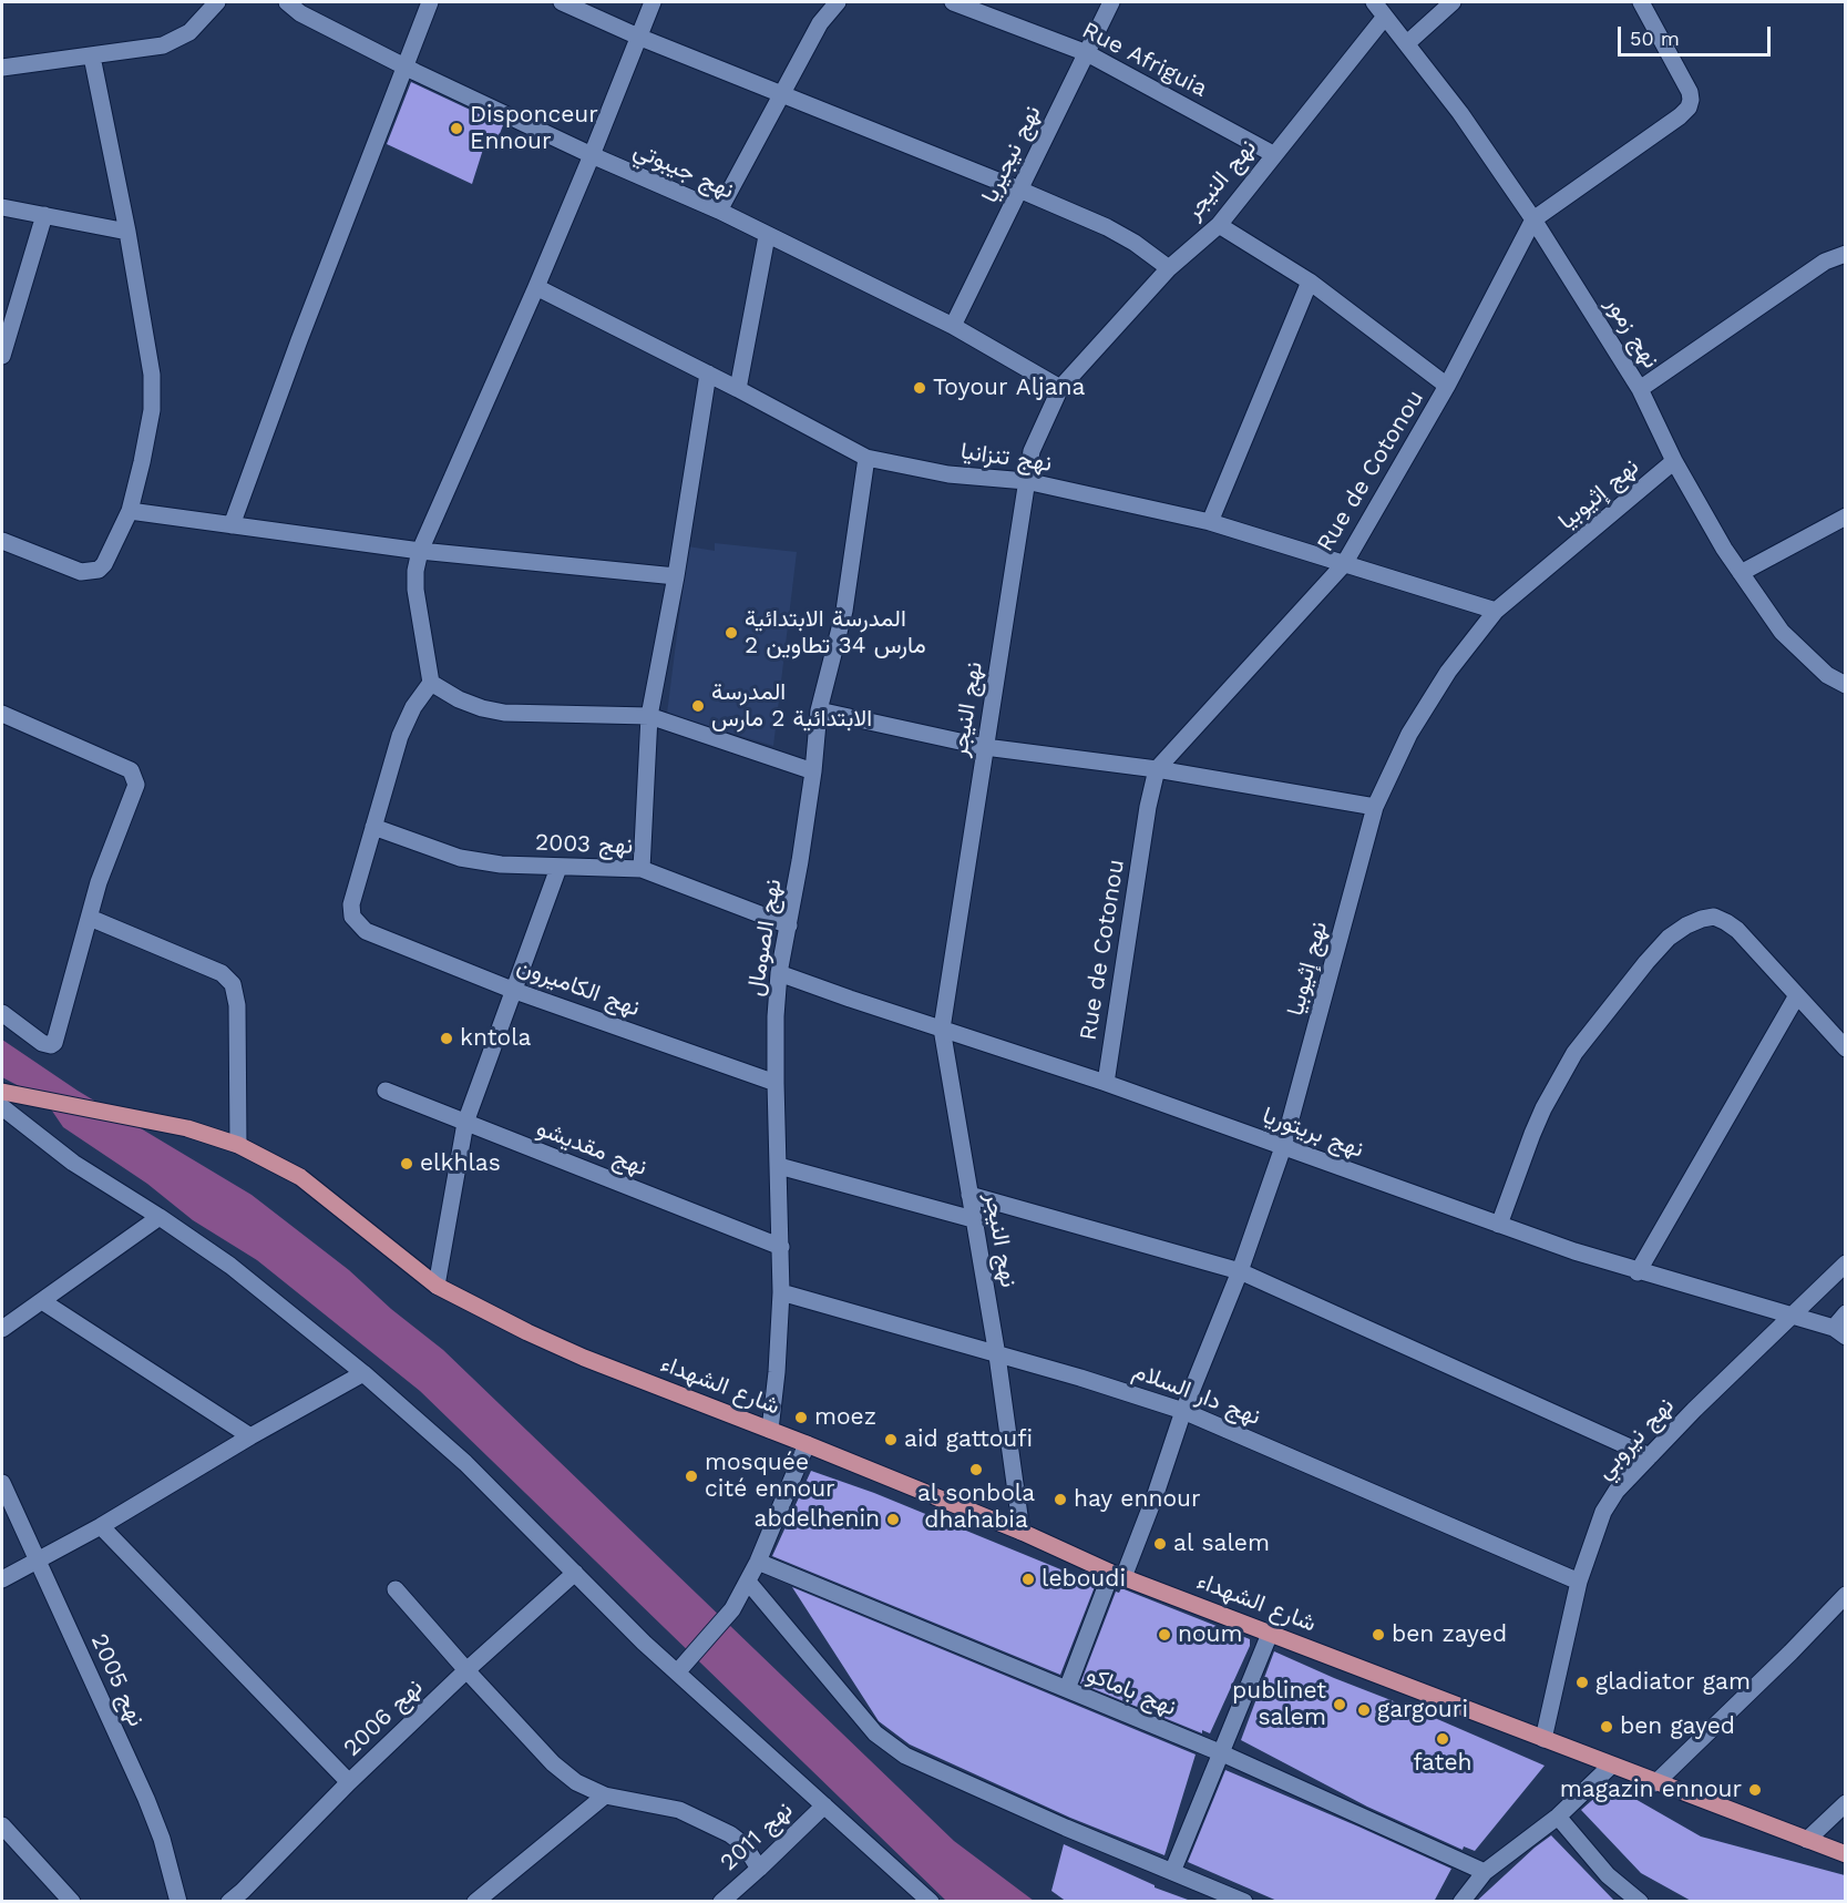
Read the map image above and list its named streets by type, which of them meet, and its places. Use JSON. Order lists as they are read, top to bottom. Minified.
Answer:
{"streets":{"main road":["شارع الشهداء"],"street":["Rue Afriguia","نهج نيجيريا","نهج جيبوتي","نهج النيجر","نهج زمور","نهج تنزانيا","Rue de Cotonou","نهج إثيوبيا","نهج 2003","نهج الصومال","نهج الكاميرون","نهج بريتوريا","نهج مقديشو","نهج دار السلام","نهج نيروبي","نهج 2005","نهج باماكو","نهج 2006","نهج 2011"]},"crossings":[["Rue Afriguia","نهج نيجيريا"],["Rue Afriguia","نهج النيجر"],["نهج نيجيريا","نهج جيبوتي"],["نهج جيبوتي","نهج النيجر"],["نهج النيجر","نهج زمور"],["نهج النيجر","نهج تنزانيا"],["نهج النيجر","نهج بريتوريا"],["نهج النيجر","شارع الشهداء"],["نهج النيجر","نهج دار السلام"],["نهج زمور","Rue de Cotonou"],["نهج زمور","نهج إثيوبيا"],["نهج تنزانيا","Rue de Cotonou"],["نهج تنزانيا","نهج إثيوبيا"],["نهج تنزانيا","نهج الصومال"],["Rue de Cotonou","نهج بريتوريا"],["نهج إثيوبيا","نهج بريتوريا"],["نهج إثيوبيا","شارع الشهداء"],["نهج إثيوبيا","نهج دار السلام"],["نهج إثيوبيا","نهج باماكو"],["نهج 2003","نهج الصومال"],["نهج 2003","نهج الكاميرون"],["نهج الصومال","نهج الكاميرون"],["نهج الصومال","نهج بريتوريا"],["نهج الصومال","نهج مقديشو"],["نهج الصومال","شارع الشهداء"],["نهج الصومال","نهج دار السلام"],["نهج بريتوريا","نهج نيروبي"],["شارع الشهداء","نهج نيروبي"],["نهج دار السلام","نهج نيروبي"]],"places":["Disponceur Ennour","Toyour Aljana","المدرسة الابتدائية 2 مارس 34 تطاوين","المدرسة الابتدائية 2 مارس","kntola","elkhlas","moez","aid gattoufi","al sonbola dhahabia","mosquée cité ennour","hay ennour","abdelhenin","al salem","leboudi","noum","ben zayed","gladiator gam","publinet salem","gargouri","ben gayed","fateh","magazin ennour"],"scale_bar":"50 m"}
